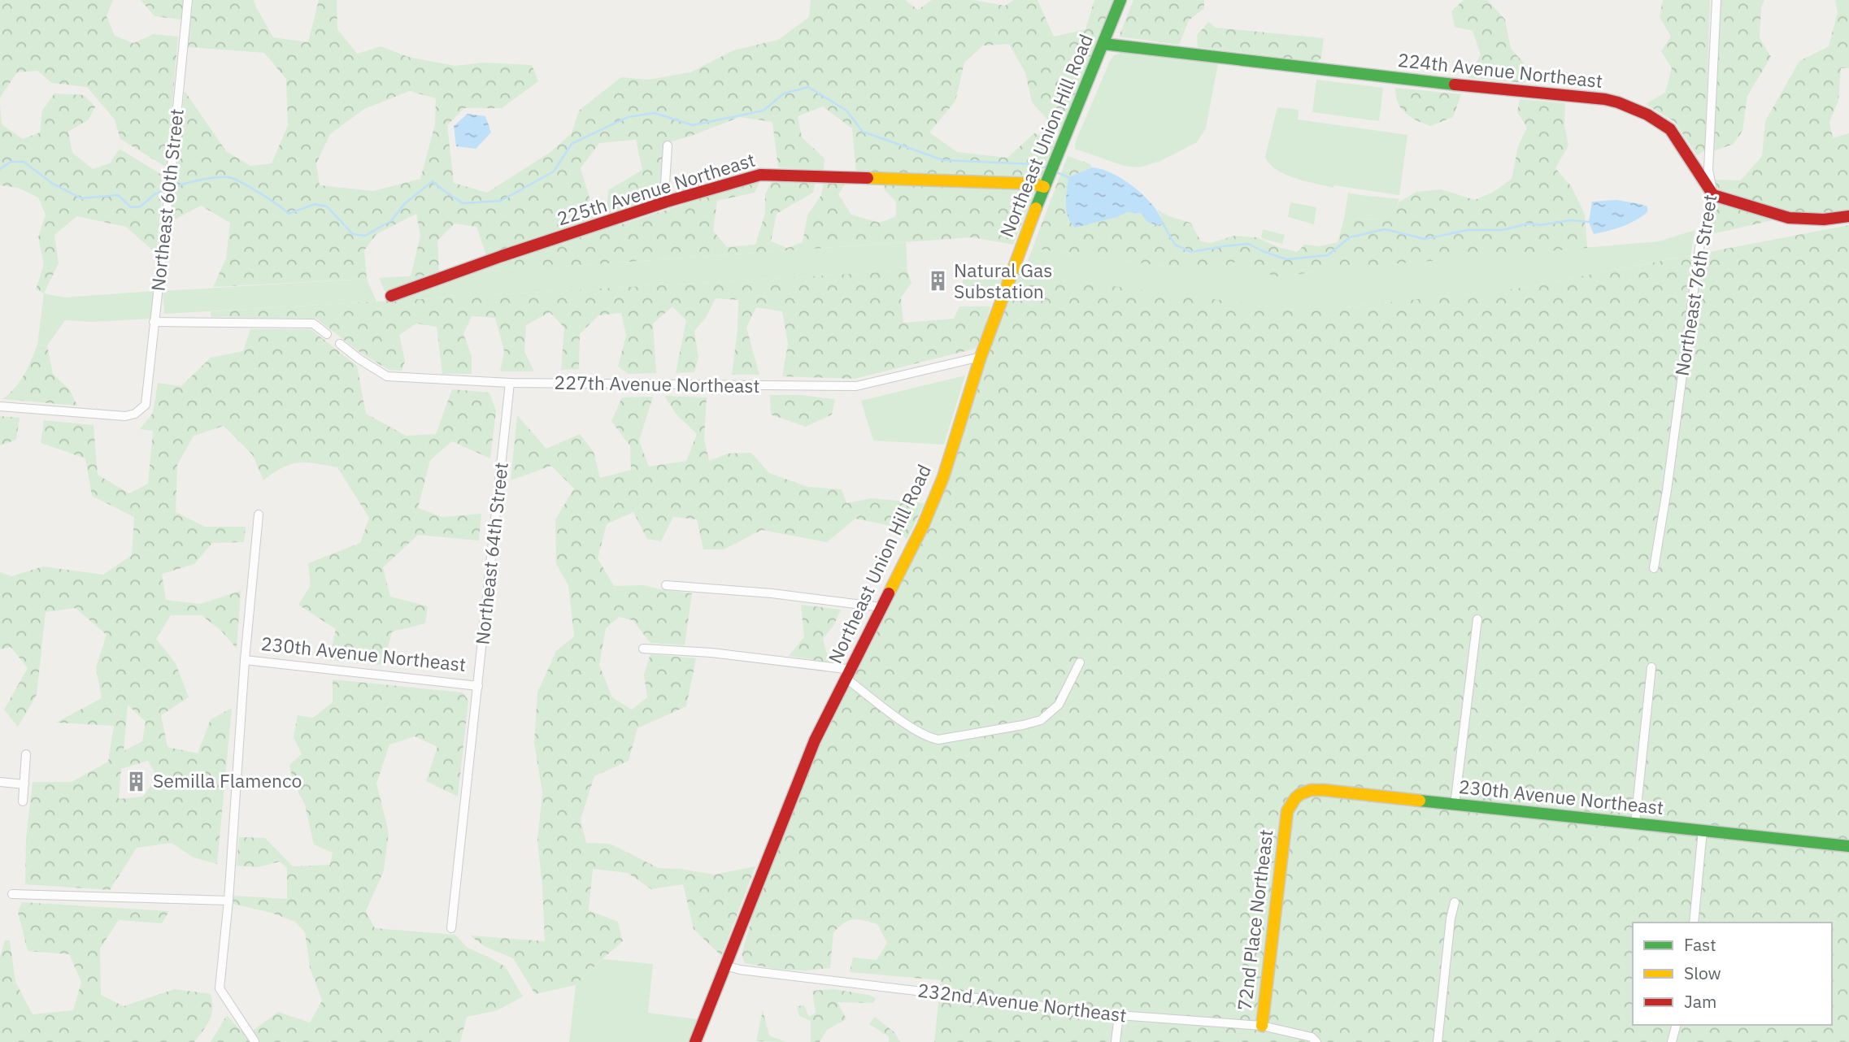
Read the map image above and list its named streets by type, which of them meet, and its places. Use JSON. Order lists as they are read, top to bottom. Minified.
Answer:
{"streets":{"street":["224th Avenue Northeast","Northeast Union Hill Road","225th Avenue Northeast","Northeast 60th Street","Northeast 76th Street","227th Avenue Northeast","Northeast 64th Street","230th Avenue Northeast","72nd Place Northeast","232nd Avenue Northeast"]},"crossings":[["224th Avenue Northeast","Northeast Union Hill Road"],["224th Avenue Northeast","Northeast 76th Street"],["Northeast Union Hill Road","225th Avenue Northeast"],["Northeast Union Hill Road","227th Avenue Northeast"],["Northeast Union Hill Road","232nd Avenue Northeast"],["227th Avenue Northeast","Northeast 64th Street"],["Northeast 64th Street","230th Avenue Northeast"],["230th Avenue Northeast","72nd Place Northeast"],["72nd Place Northeast","232nd Avenue Northeast"]],"places":{"building":["Natural Gas Substation","Semilla Flamenco"]},"legend":["Fast","Slow","Jam"]}
